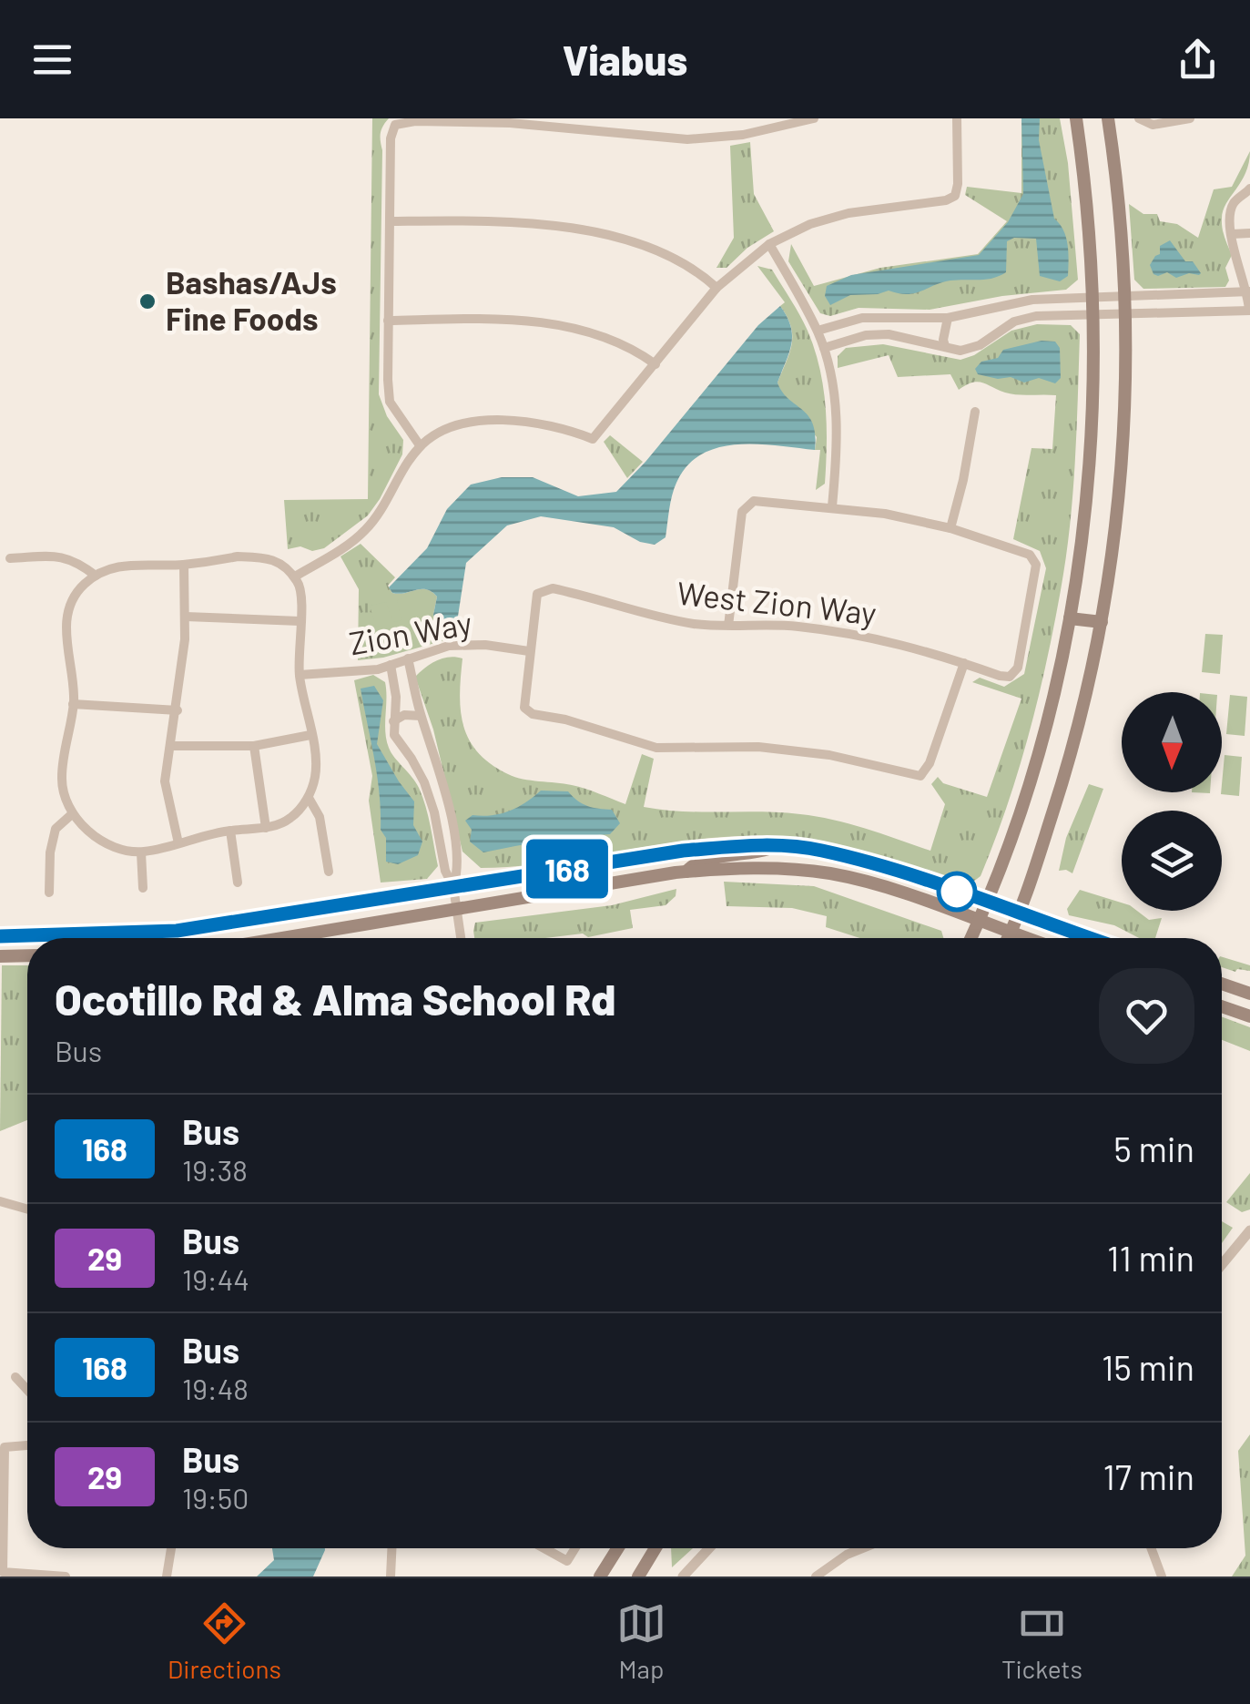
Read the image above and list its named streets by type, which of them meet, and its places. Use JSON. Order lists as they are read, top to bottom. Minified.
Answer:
{"streets":{"street":["West Zion Way","Zion Way"]},"crossings":[["West Zion Way","Zion Way"]],"places":["Bashas/AJs Fine Foods"],"lines":["bus line 168"],"north":"bottom","page":{"header":"Viabus","on_map":"168","heading":["Ocotillo Rd & Alma School Rd","Bus"],"list":[{"mark":"168","name":"Bus","note":"19:38","value":"5 min"},{"mark":"29","name":"Bus","note":"19:44","value":"11 min"},{"mark":"168","name":"Bus","note":"19:48","value":"15 min"},{"mark":"29","name":"Bus","note":"19:50","value":"17 min"}],"tabs":["Directions","Map","Tickets"]}}
